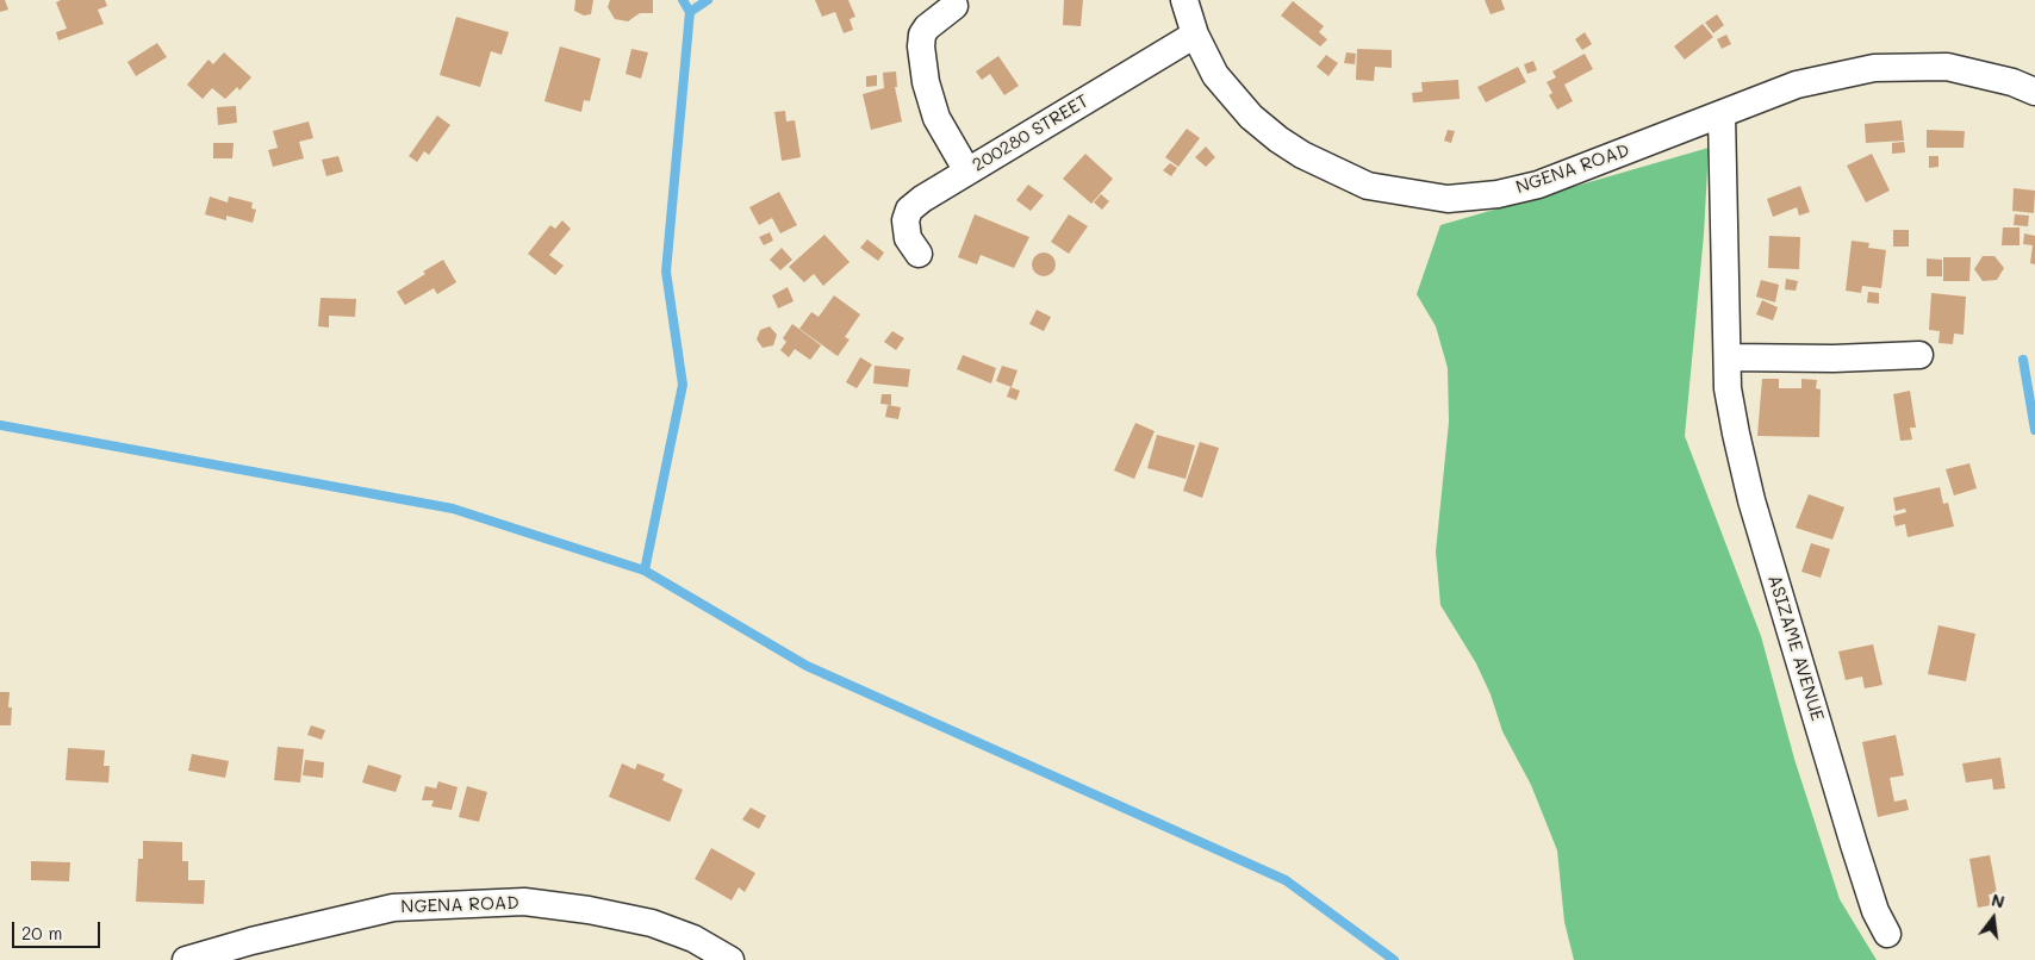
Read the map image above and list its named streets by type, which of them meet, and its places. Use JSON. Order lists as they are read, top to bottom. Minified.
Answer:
{"streets":{"street":["200280 STREET","NGENA ROAD","ASIZAME AVENUE"]},"crossings":[["200280 STREET","NGENA ROAD"],["NGENA ROAD","ASIZAME AVENUE"]],"scale_bar":"20 m","north":"top"}
